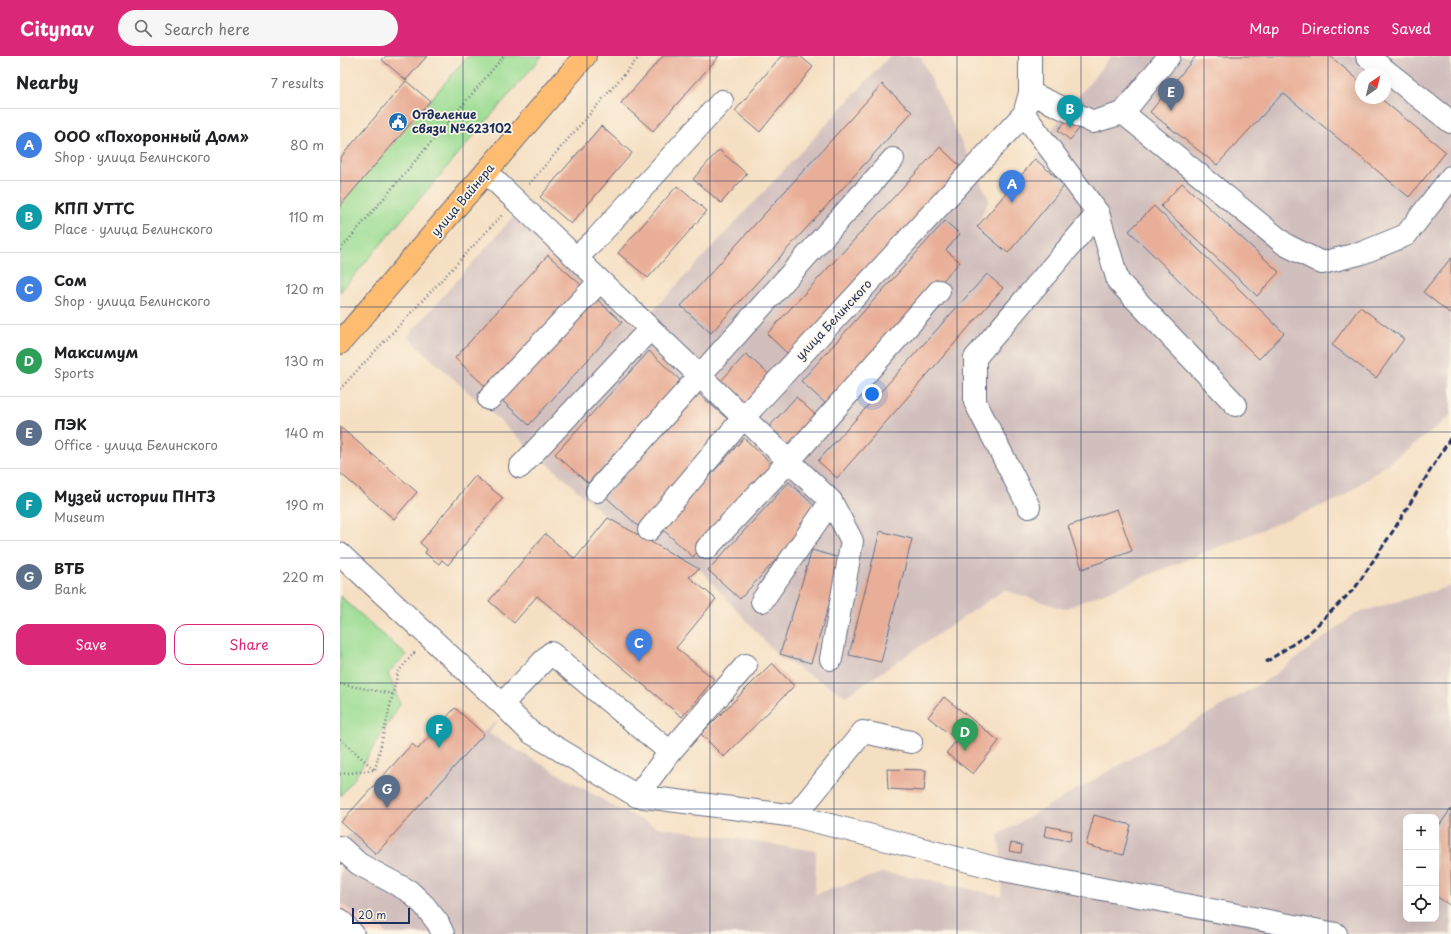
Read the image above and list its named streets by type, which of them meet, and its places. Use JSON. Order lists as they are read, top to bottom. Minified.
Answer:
{"streets":{"main road":["улица Вайнера"],"street":["улица Белинского"]},"places":{"public building":["Отделение связи №623102"]},"scale_bar":"20 m","north":"top right","page":{"header":"Citynav","search":"Search here","nav":["Map","Directions","Saved"],"heading":["Nearby","7 results"],"pins":["E","B","A","C","F","D","G"],"list":[{"mark":"A","name":"ООО «Похоронный Дом»","note":"Shop · улица Белинского","value":"80 m"},{"mark":"B","name":"КПП УТТС","note":"Place · улица Белинского","value":"110 m"},{"mark":"C","name":"Сом","note":"Shop · улица Белинского","value":"120 m"},{"mark":"D","name":"Максимум","note":"Sports","value":"130 m"},{"mark":"E","name":"ПЭК","note":"Office · улица Белинского","value":"140 m"},{"mark":"F","name":"Музей истории ПНТЗ","note":"Museum","value":"190 m"},{"mark":"G","name":"ВТБ","note":"Bank","value":"220 m"}],"buttons":["Save","Share"],"map_buttons":["+","−"],"scale":"20 m"}}
